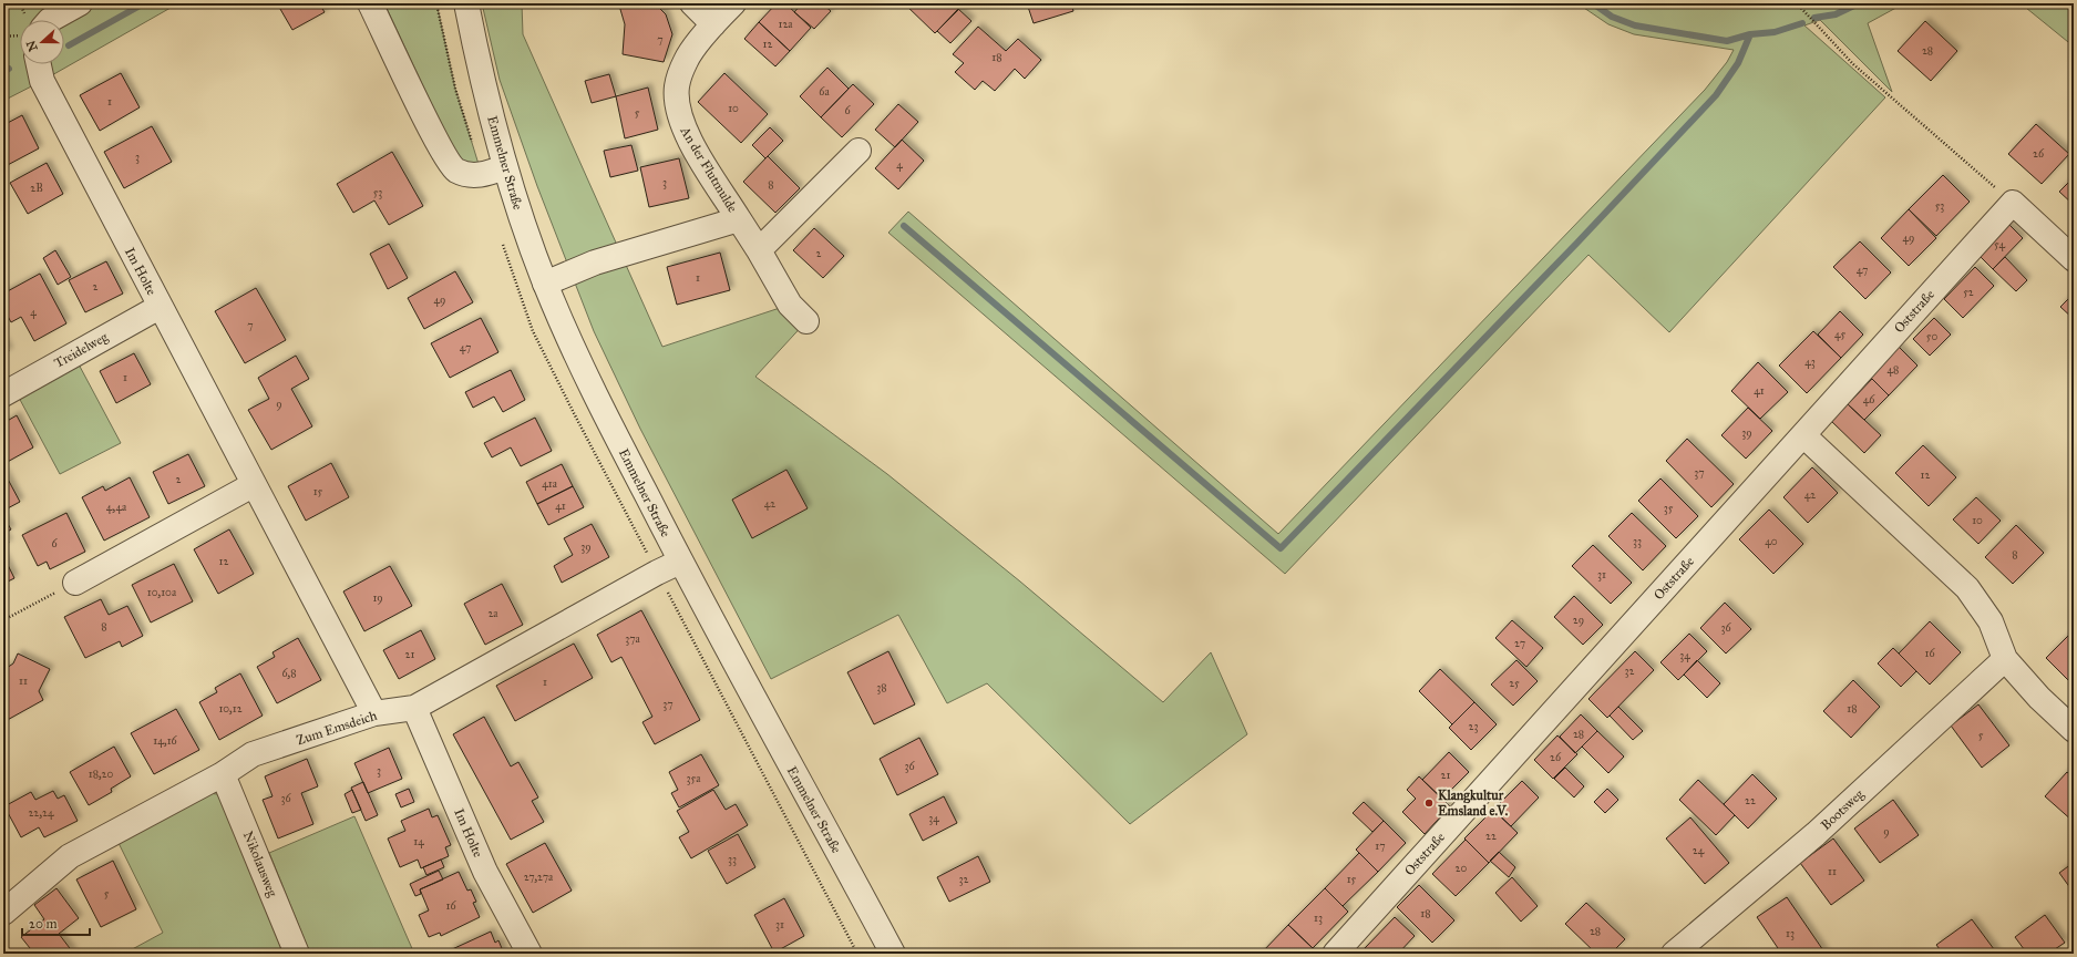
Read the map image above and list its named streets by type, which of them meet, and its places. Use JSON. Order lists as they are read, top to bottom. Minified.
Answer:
{"streets":{"street":["Emmelner Straße","An der Flutmulde","Im Holte","Oststraße","Treidelweg","Zum Emsdeich","Bootsweg","Nikolausweg"]},"crossings":[["Emmelner Straße","An der Flutmulde"],["Emmelner Straße","Zum Emsdeich"],["Im Holte","Treidelweg"],["Im Holte","Zum Emsdeich"],["Zum Emsdeich","Nikolausweg"]],"places":["Klangkultur Emsland e.V."],"house_numbers":["12a","7","12","28","18","6a","1","10","6","5","26","3","4","3","8","2B","53","53","49","54","2","47","1","2","52","49","4","7","45","50","47","43","48","1","41","46","9","39","37","12","2","41a","15","42","42","41","4,4a","35","10","33","40","6","39","8","12","31","10,10a","19","2a","29","8","36","37a","27","16","21","34","32","6,8","11","1","25","38","37","10,12","18","23","28","5","14,16","26","36","3","18,20","21","35a","36","22","22,24","34","9","22","14","17","24","33","20","11","27,27a","32","15","5","16","18","13","31","28","13"],"scale_bar":"20 m","north":"left"}
